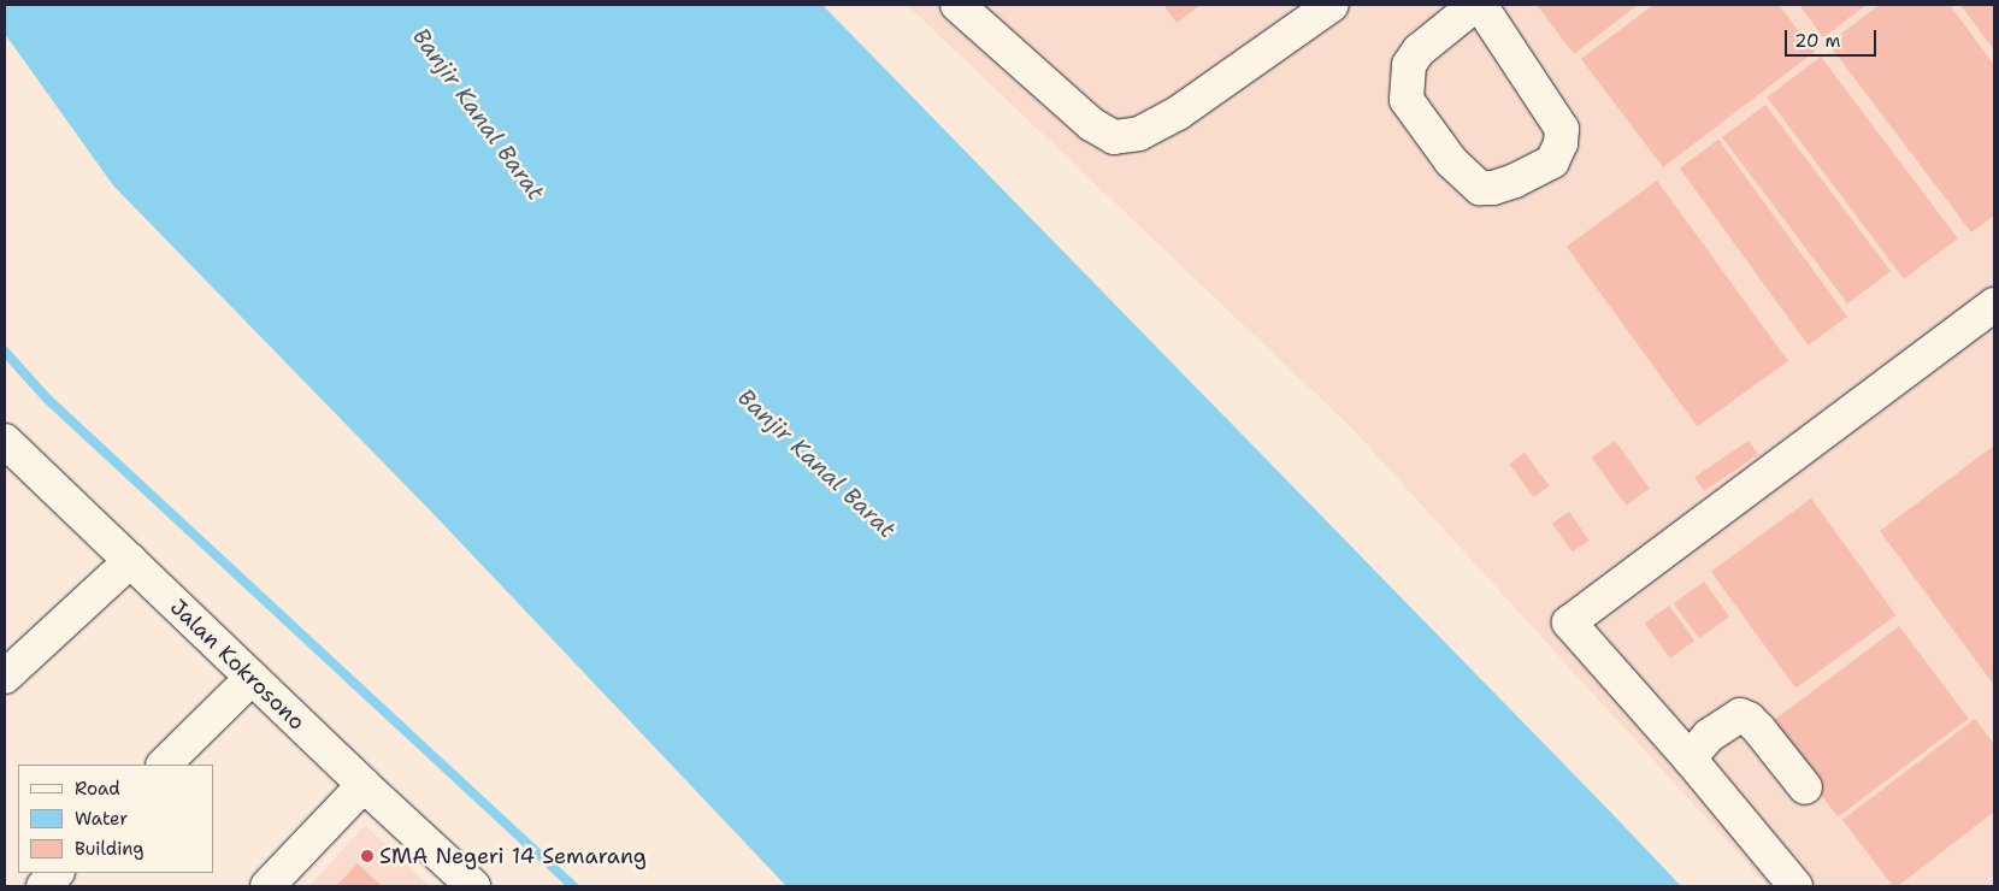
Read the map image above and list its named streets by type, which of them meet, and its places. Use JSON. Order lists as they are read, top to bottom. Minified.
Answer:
{"streets":{"street":["Jalan Kokrosono"]},"water":["Banjir Kanal Barat"],"places":["SMA Negeri 14 Semarang"],"legend":["Road","Water","Building"],"scale_bar":"20 m"}
